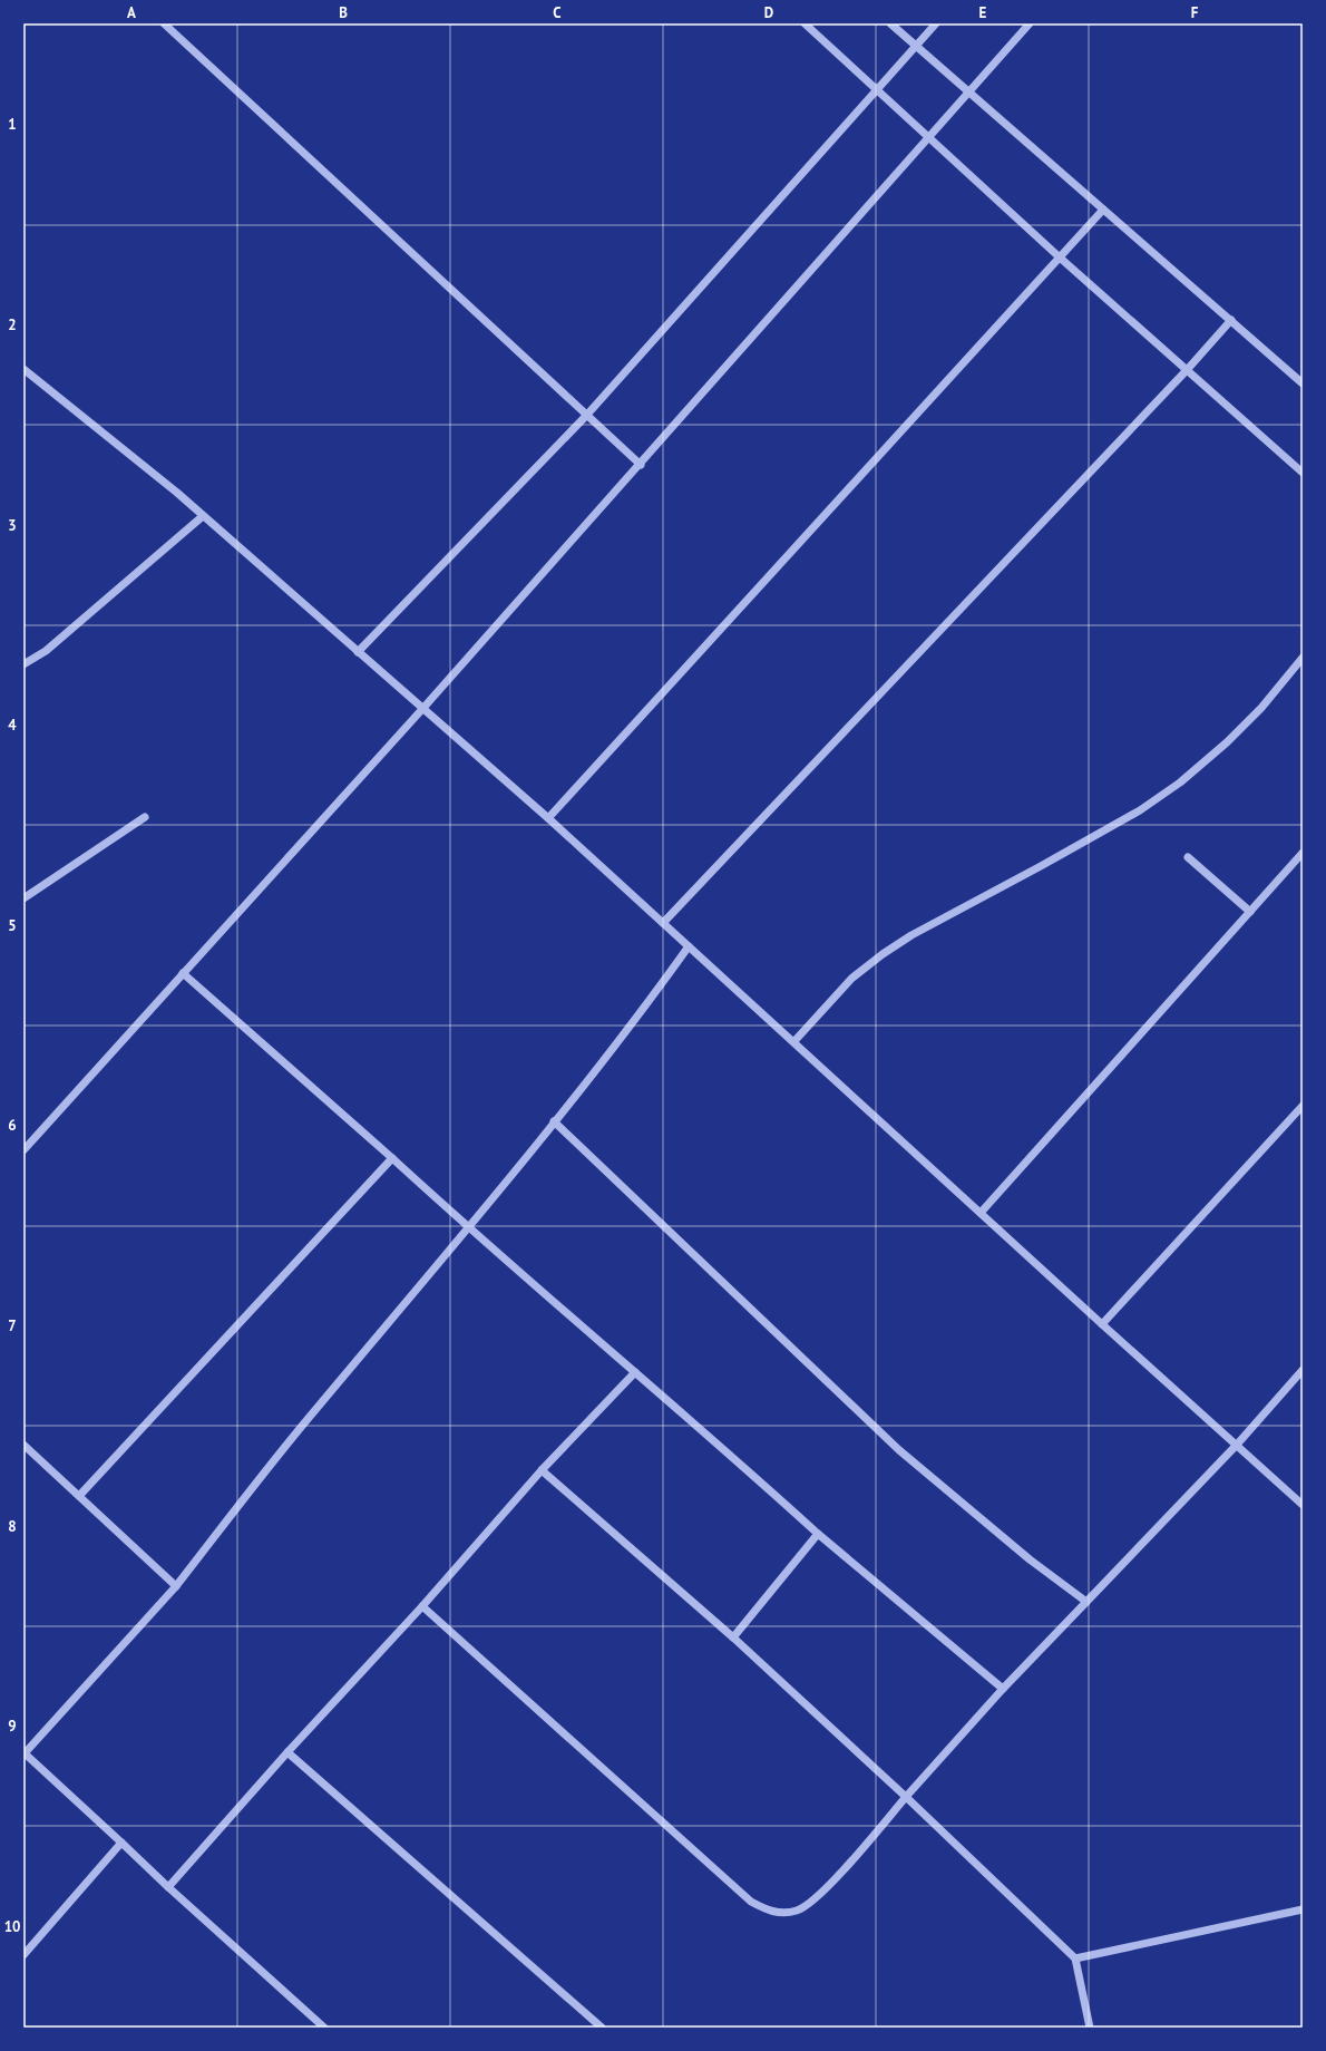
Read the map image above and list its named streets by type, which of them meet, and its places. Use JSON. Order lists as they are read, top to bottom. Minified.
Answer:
{"grid":{"columns":["A","B","C","D","E","F"],"rows":["1","2","3","4","5","6","7","8","9","10"]}}
